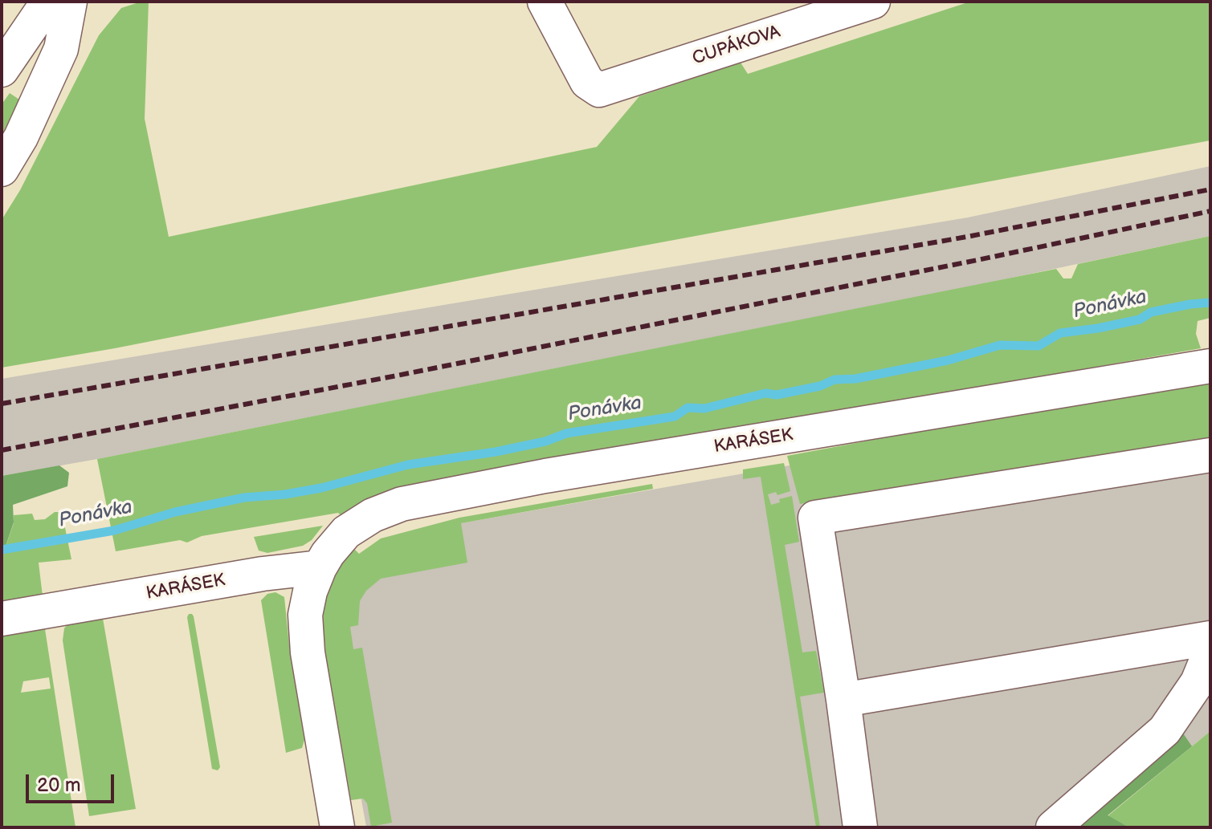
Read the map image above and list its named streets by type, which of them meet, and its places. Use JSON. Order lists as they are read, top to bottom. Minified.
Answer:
{"streets":{"street":["CUPÁKOVA","KARÁSEK"]},"water":["Ponávka"],"scale_bar":"20 m"}
